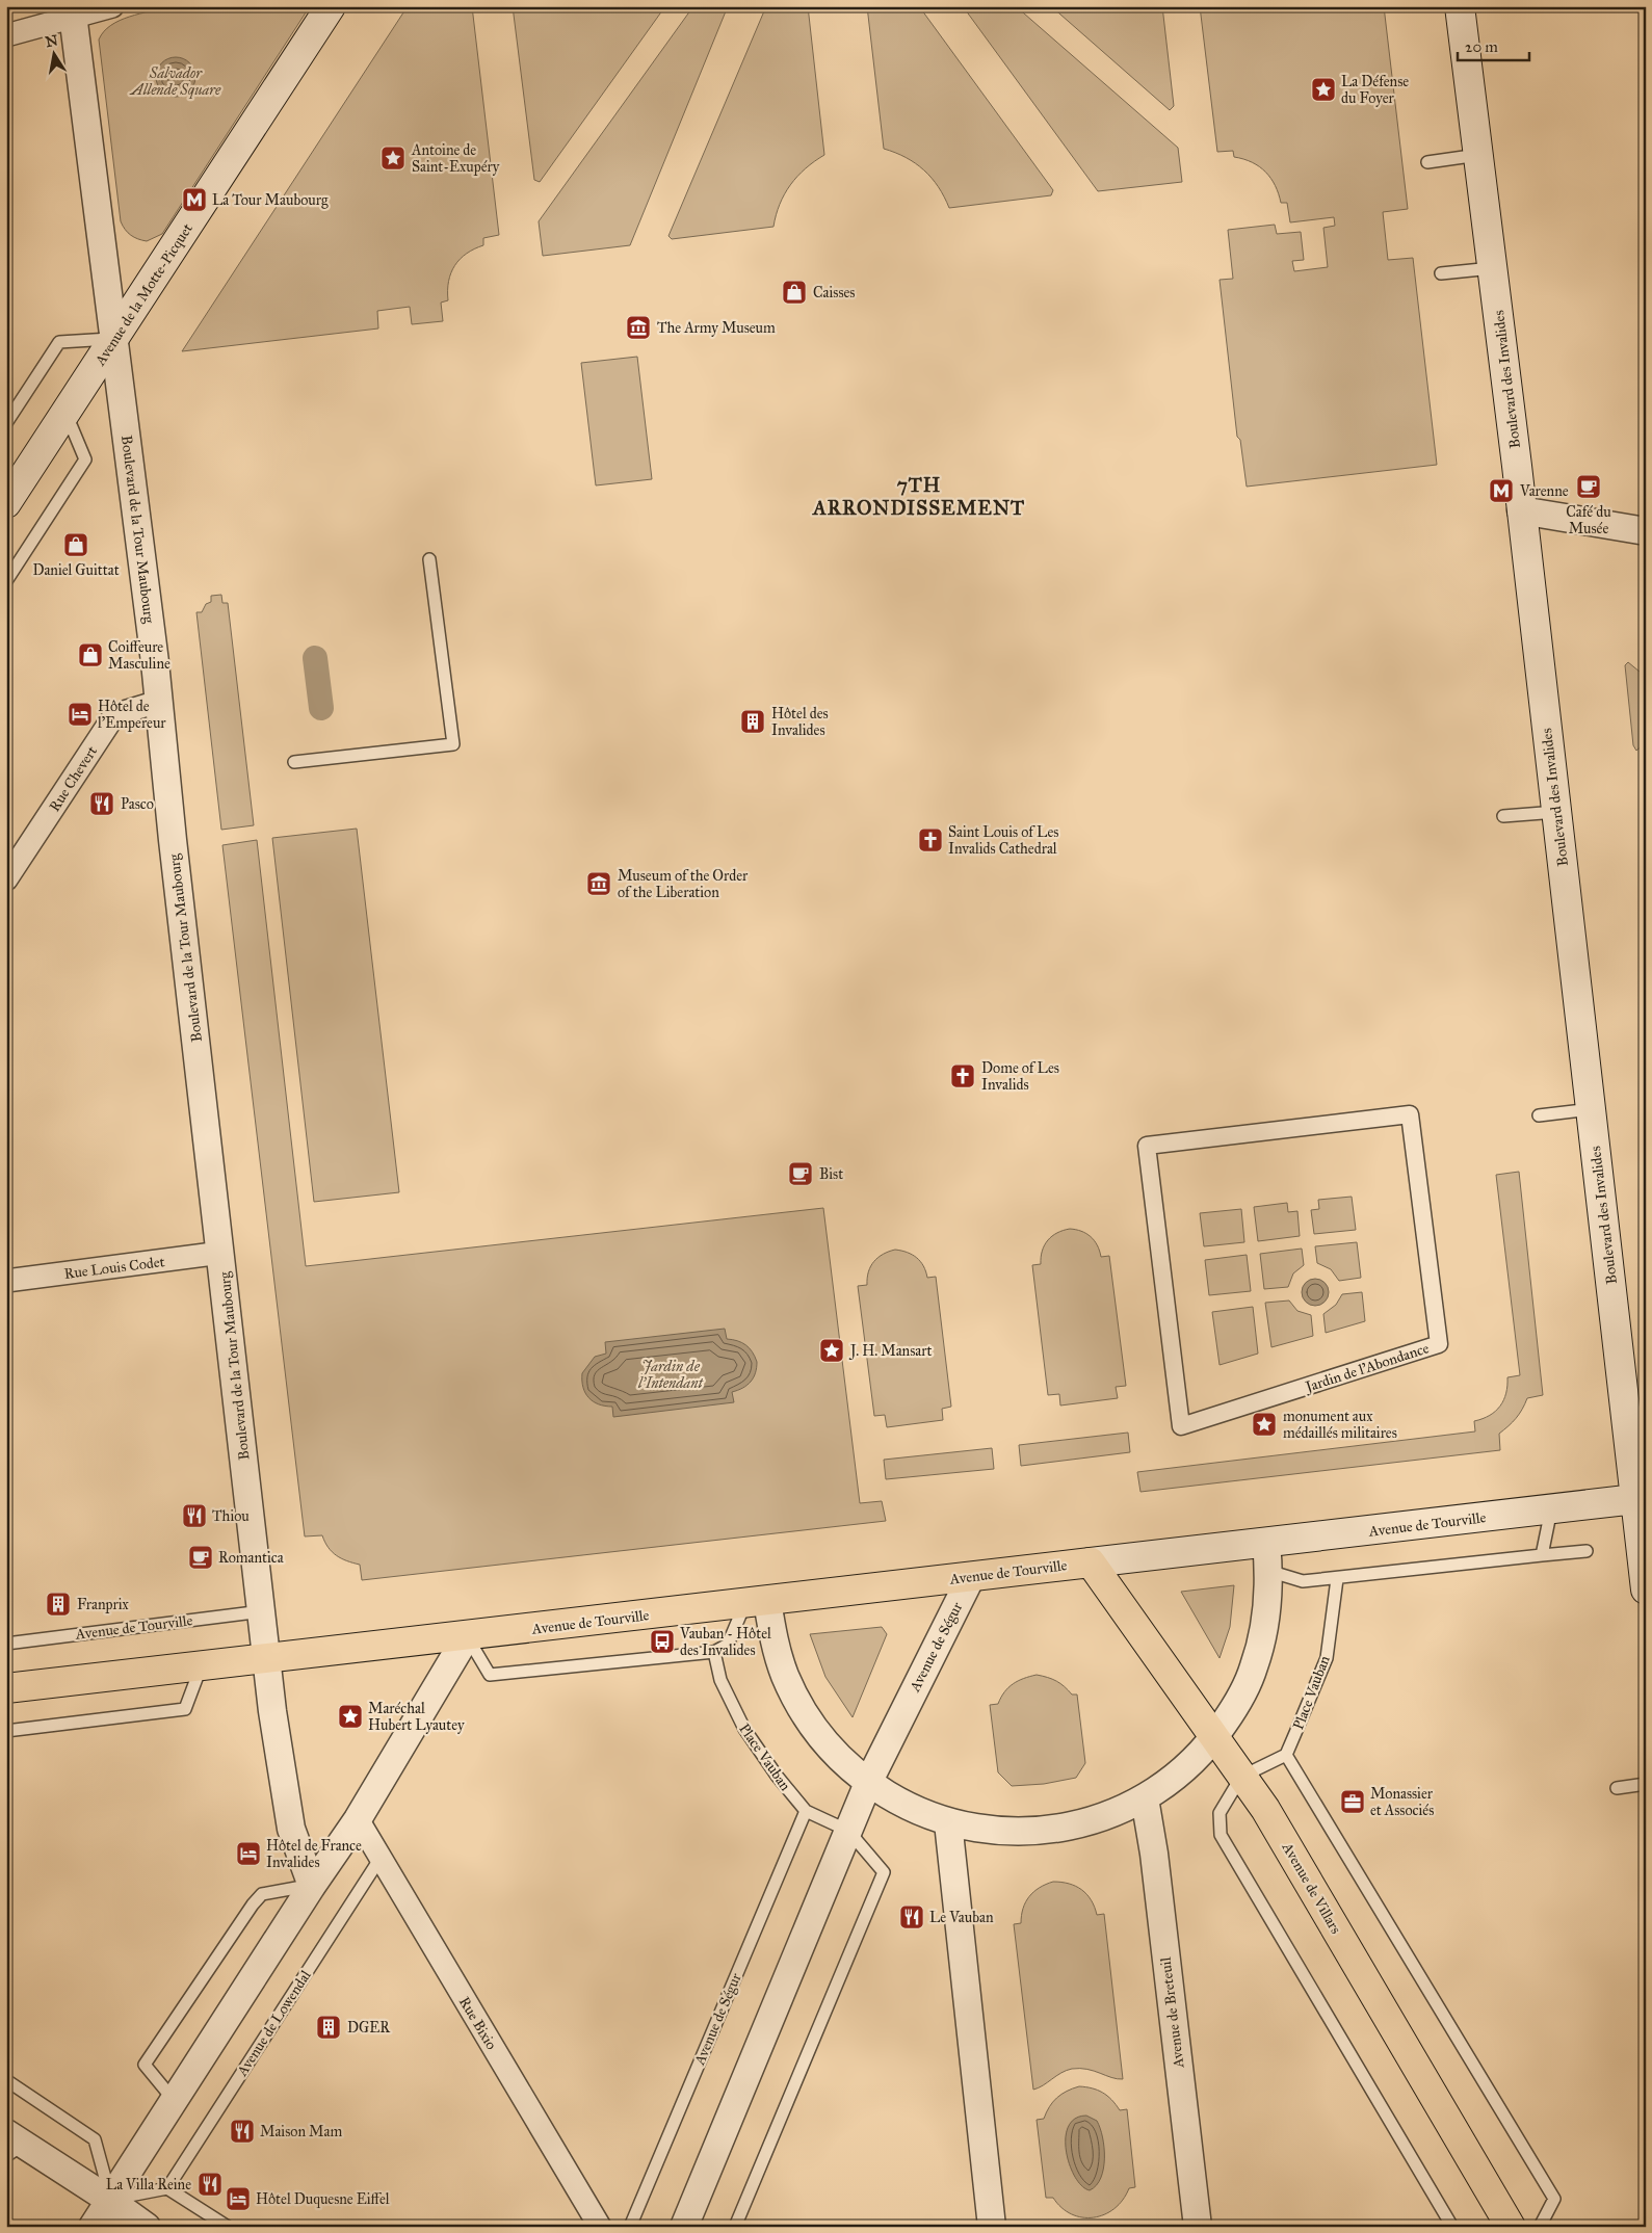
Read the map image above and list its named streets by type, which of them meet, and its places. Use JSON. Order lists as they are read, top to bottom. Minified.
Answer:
{"streets":{"main road":["Avenue de la Motte-Picquet","Boulevard des Invalides","Avenue de Tourville","Avenue de Villars"],"street":["Boulevard de la Tour Maubourg","Rue Chevert","Rue Louis Codet","Jardin de l'Abondance","Avenue de Ségur","Avenue de Breteuil","Rue Bixio"],"lane":["Place Vauban","Avenue de Lowendal"]},"crossings":[["Avenue de la Motte-Picquet","Boulevard de la Tour Maubourg"],["Boulevard des Invalides","Avenue de Tourville"],["Boulevard de la Tour Maubourg","Rue Chevert"],["Boulevard de la Tour Maubourg","Rue Louis Codet"],["Boulevard de la Tour Maubourg","Avenue de Tourville"],["Avenue de Tourville","Avenue de Ségur"],["Avenue de Tourville","Avenue de Villars"],["Avenue de Ségur","Place Vauban"],["Avenue de Lowendal","Rue Bixio"]],"districts":["7TH ARRONDISSEMENT"],"parks":["Salvador Allende Square","Jardin de l'Intendant"],"places":{"place":["La Défense du Foyer","Antoine de Saint-Exupéry","J. H. Mansart","monument aux médaillés militaires","Maréchal Hubert Lyautey"],"metro station":["La Tour Maubourg","Varenne"],"shop":["Caisses","Daniel Guittat","Coiffeure Masculine"],"museum":["The Army Museum","Museum of the Order of the Liberation"],"cafe":["Café du Musée","Bist","Romantica"],"hotel":["Hôtel de l'Empereur","Hôtel de France Invalides","Hôtel Duquesne Eiffel"],"building":["Hôtel des Invalides","Franprix","DGER"],"restaurant":["Pasco","Thiou","Le Vauban","Maison Mam","La Villa Reine"],"church":["Saint Louis of Les Invalids Cathedral","Dome of Les Invalids"],"bus stop":["Vauban - Hôtel des Invalides"],"office":["Monassier et Associés"]},"scale_bar":"20 m","north":"top"}
